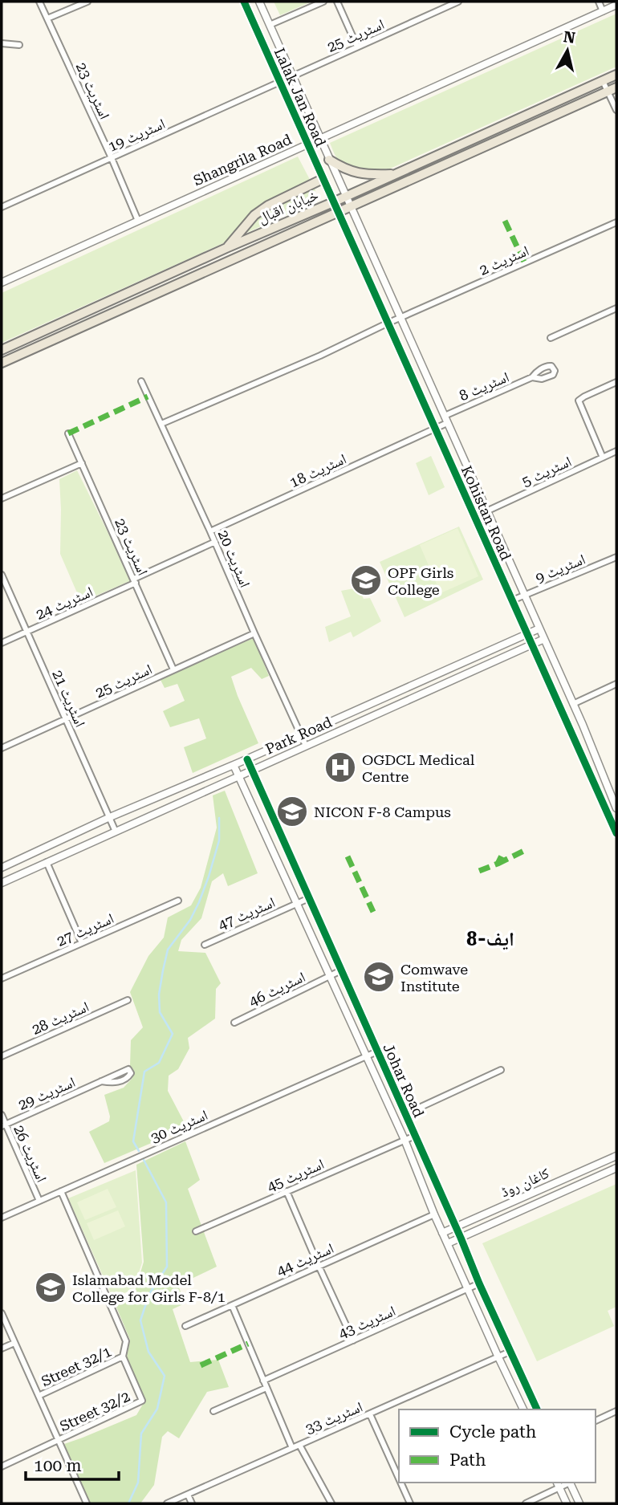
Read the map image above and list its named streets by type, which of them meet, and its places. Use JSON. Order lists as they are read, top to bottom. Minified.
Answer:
{"streets":{"main road":["خیابان اقبال"],"street":["اسٹریٹ 25","اسٹریٹ 23","Lalak Jan Road","اسٹریٹ 19","Shangrila Road","اسٹریٹ 2","اسٹریٹ 8","اسٹریٹ 18","اسٹریٹ 5","Kohistan Road","اسٹریٹ 20","اسٹریٹ 9","اسٹریٹ 24","اسٹریٹ 21","Park Road","اسٹریٹ 47","اسٹریٹ 27","اسٹریٹ 46","اسٹریٹ 28","Johar Road","اسٹریٹ 29","اسٹریٹ 30","اسٹریٹ 26","اسٹریٹ 45","کاغان روڈ","اسٹریٹ 44","اسٹریٹ 43","Street 32/1","Street 32/2","اسٹریٹ 33"]},"crossings":[["اسٹریٹ 25","اسٹریٹ 23"],["اسٹریٹ 25","Lalak Jan Road"],["اسٹریٹ 25","اسٹریٹ 19"],["اسٹریٹ 25","اسٹریٹ 20"],["اسٹریٹ 25","اسٹریٹ 21"],["اسٹریٹ 23","اسٹریٹ 19"],["اسٹریٹ 23","Shangrila Road"],["اسٹریٹ 23","اسٹریٹ 24"],["Lalak Jan Road","اسٹریٹ 19"],["Lalak Jan Road","Shangrila Road"],["Lalak Jan Road","خیابان اقبال"],["Lalak Jan Road","Kohistan Road"],["خیابان اقبال","Kohistan Road"],["اسٹریٹ 2","Kohistan Road"],["اسٹریٹ 8","Kohistan Road"],["اسٹریٹ 18","Kohistan Road"],["اسٹریٹ 18","اسٹریٹ 20"],["اسٹریٹ 5","Kohistan Road"],["Kohistan Road","اسٹریٹ 9"],["Kohistan Road","Park Road"],["اسٹریٹ 20","اسٹریٹ 24"],["اسٹریٹ 20","Park Road"],["اسٹریٹ 24","اسٹریٹ 21"],["اسٹریٹ 21","Park Road"],["Park Road","Johar Road"],["اسٹریٹ 47","Johar Road"],["اسٹریٹ 46","Johar Road"],["Johar Road","اسٹریٹ 30"],["Johar Road","اسٹریٹ 45"],["Johar Road","کاغان روڈ"],["Johar Road","اسٹریٹ 44"],["Johar Road","اسٹریٹ 43"],["Johar Road","اسٹریٹ 33"],["اسٹریٹ 29","اسٹریٹ 26"],["اسٹریٹ 30","اسٹریٹ 26"],["Street 32/1","Street 32/2"]],"districts":["ایف-8"],"places":{"school or university":["OPF Girls College","NICON F-8 Campus","Comwave Institute","Islamabad Model College for Girls F-8/1"],"hospital":["OGDCL Medical Centre"]},"legend":["Cycle path","Path"],"scale_bar":"100 m","north":"top"}
